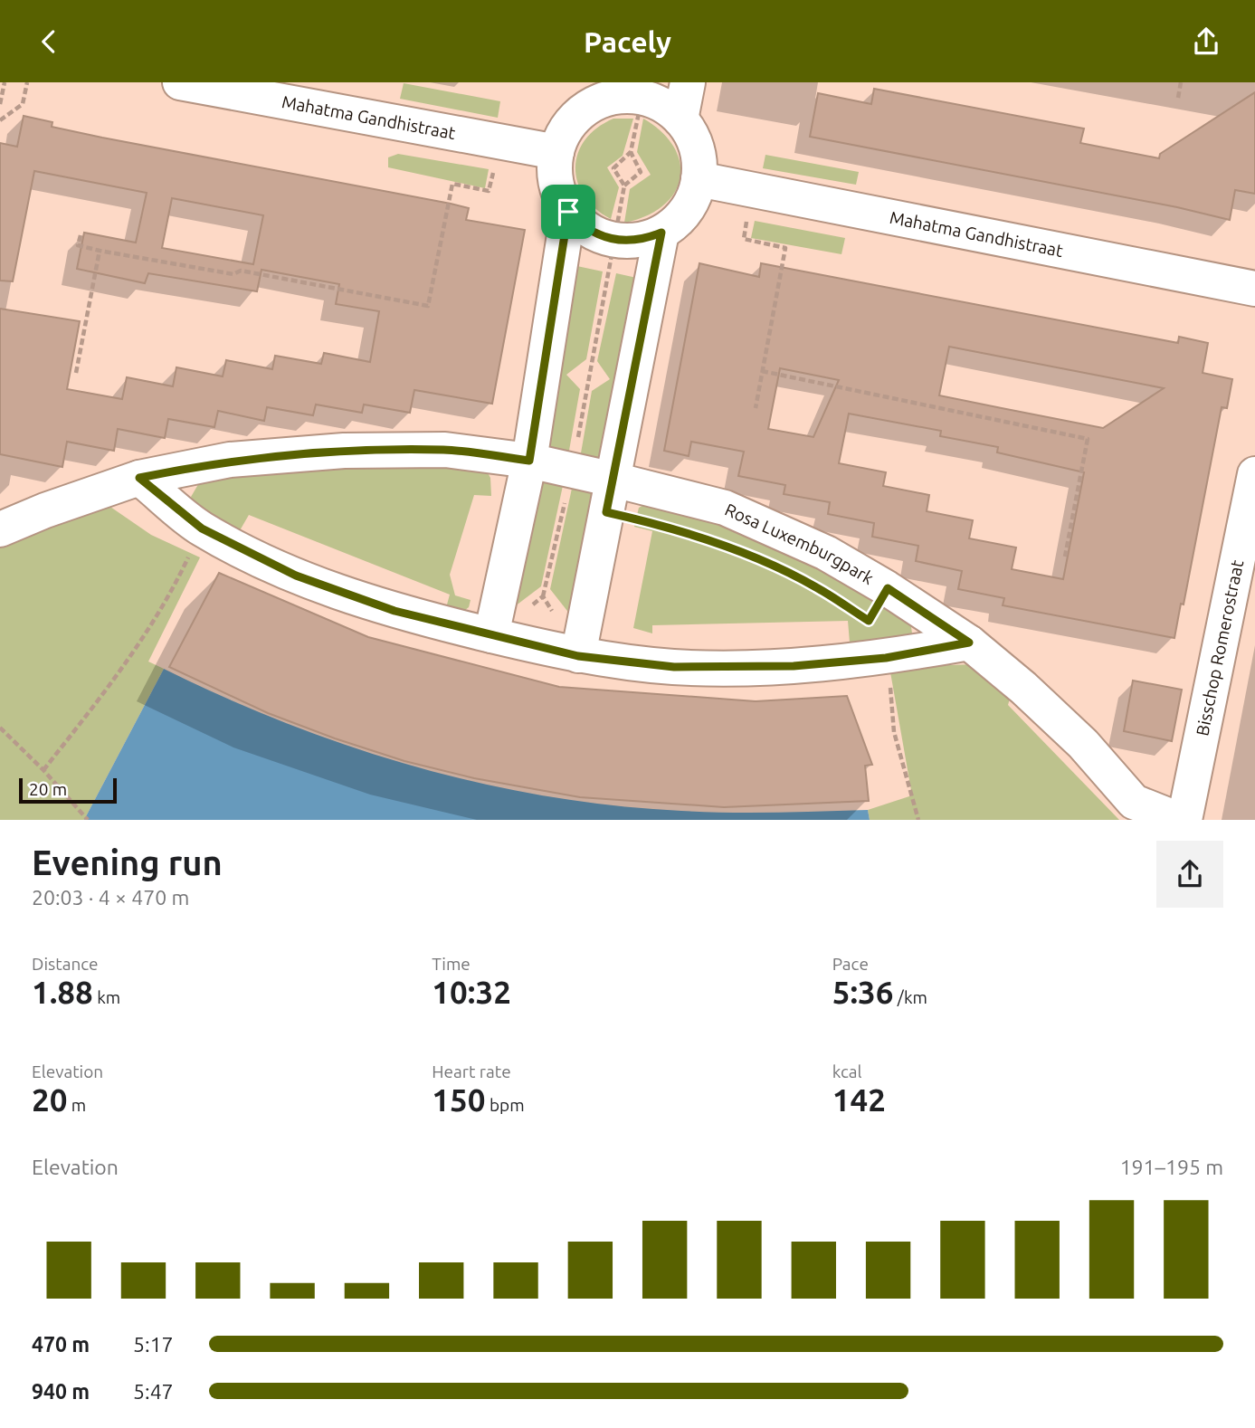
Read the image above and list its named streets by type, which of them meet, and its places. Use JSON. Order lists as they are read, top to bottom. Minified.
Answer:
{"streets":{"street":["Mahatma Gandhistraat","Rosa Luxemburgpark","Bisschop Romerostraat"]},"scale_bar":"20 m","page":{"header":"Pacely","scale":"20 m","heading":["Evening run","20:03 · 4 × 470 m"],"stats":[["Distance","1.88 km"],["Time","10:32"],["Pace","5:36 /km"],["Elevation","20 m"],["Heart rate","150 bpm"],["kcal","142"]],"chart":["Elevation","191–195 m"],"list":[{"name":"470 m","note":"5:17"},{"name":"940 m","note":"5:47"}]}}
